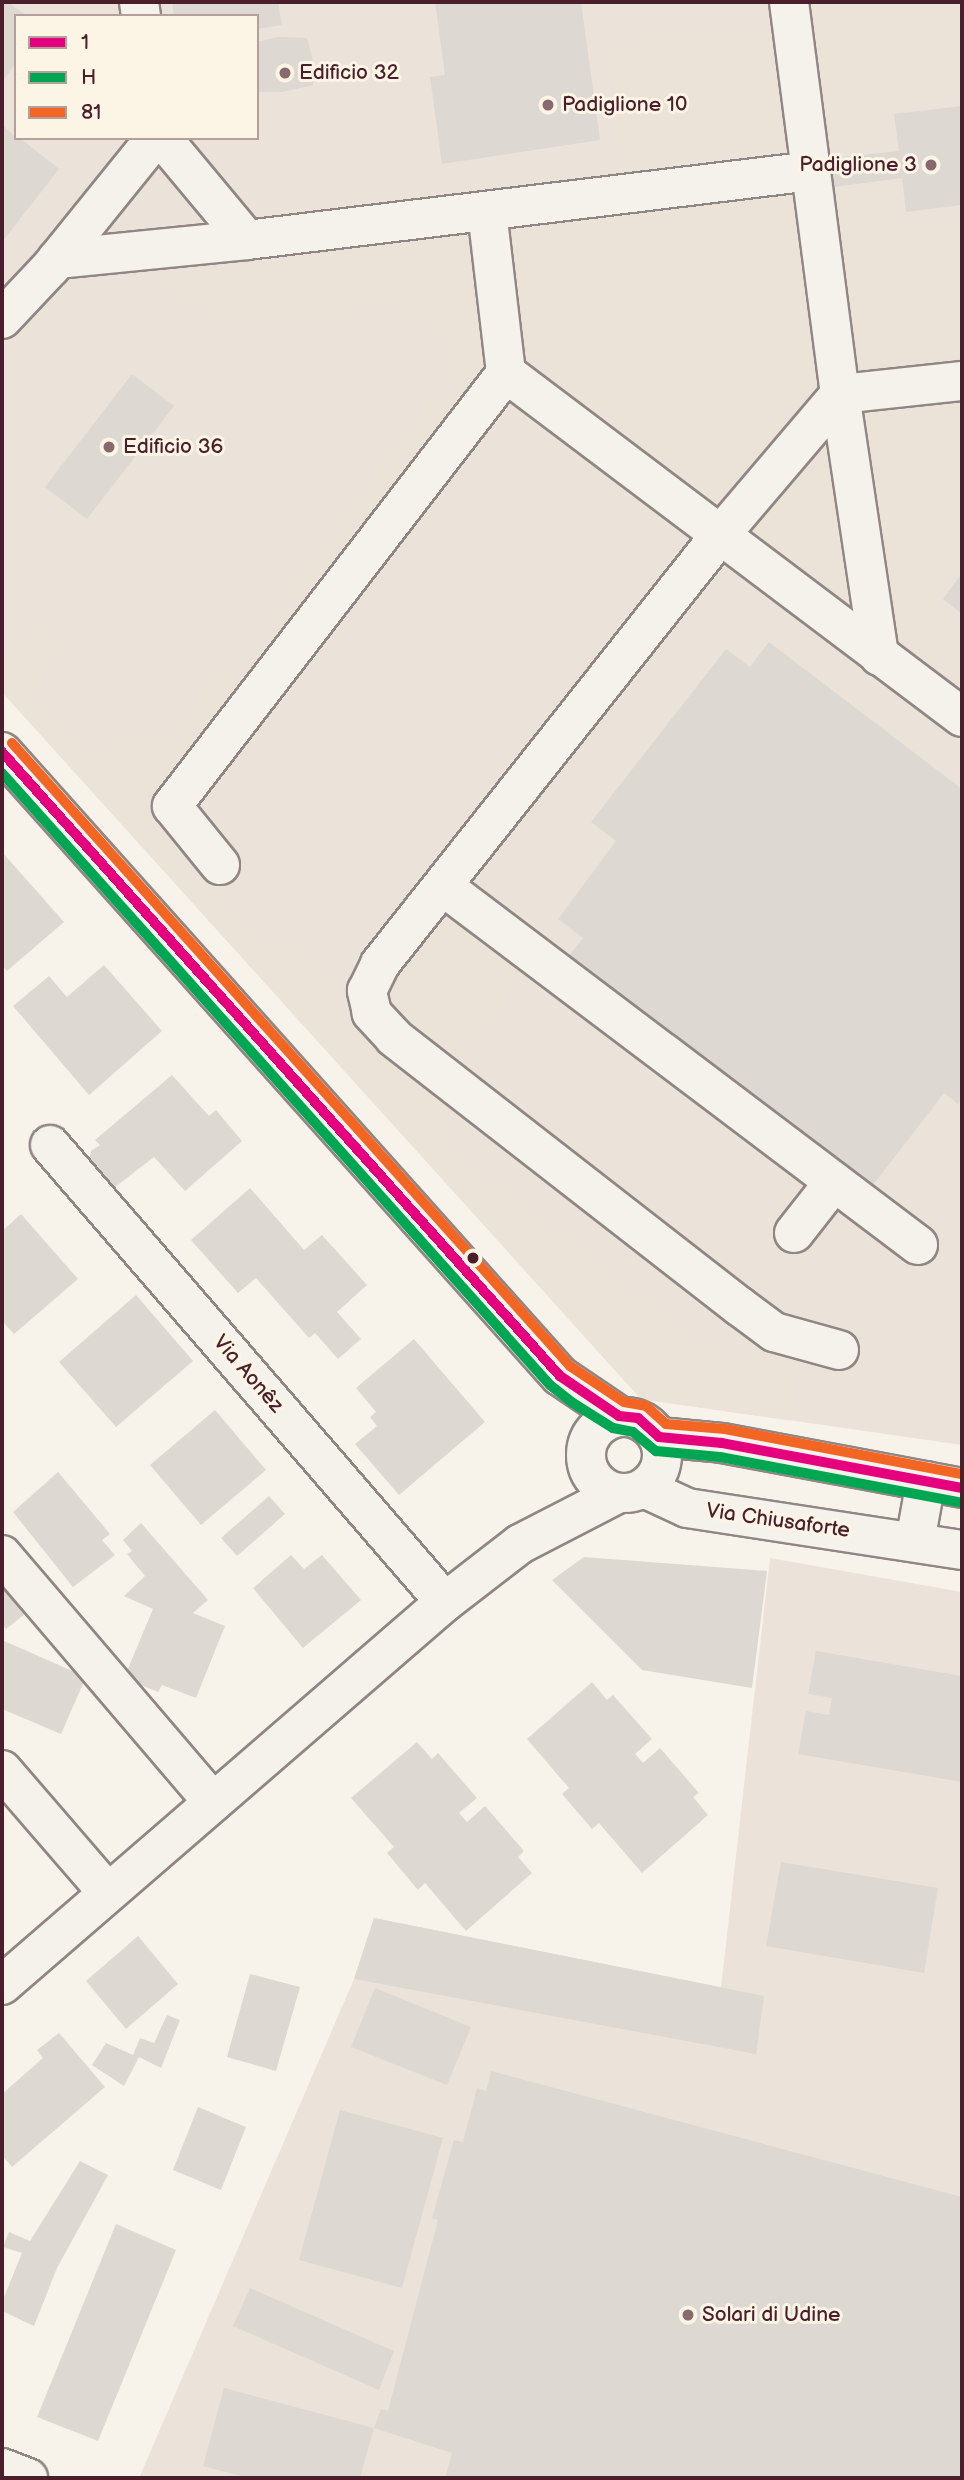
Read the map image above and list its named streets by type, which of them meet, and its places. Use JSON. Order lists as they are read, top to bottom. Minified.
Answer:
{"streets":{"street":["Via Aonêz","Via Chiusaforte"]},"places":["Edificio 32","Padiglione 10","Padiglione 3","Edificio 36","Solari di Udine"],"lines":["transit line 81","transit line 1","transit line H"],"legend":["1","H","81"]}
